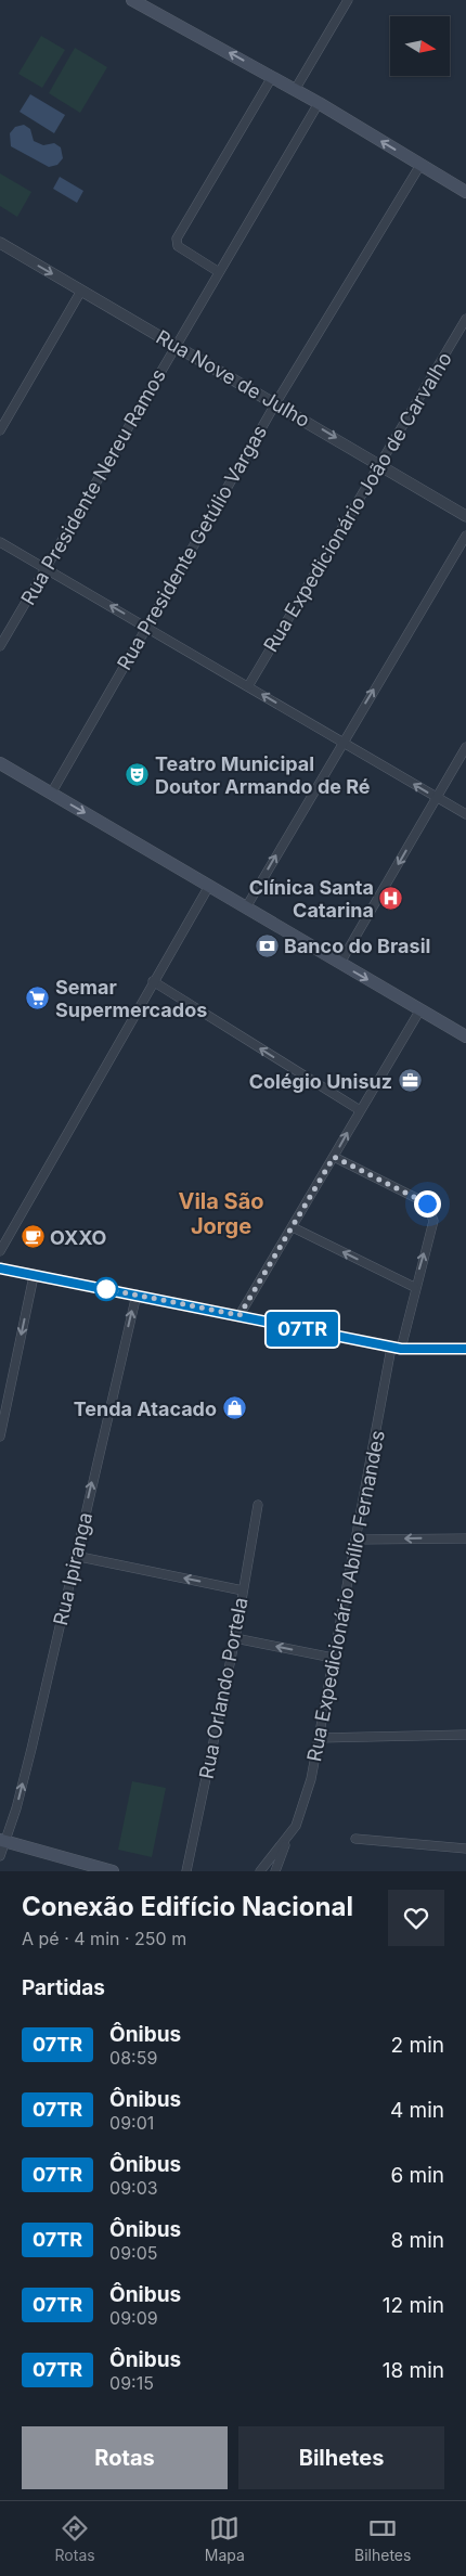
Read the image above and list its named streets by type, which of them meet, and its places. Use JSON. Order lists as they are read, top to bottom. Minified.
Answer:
{"streets":{"street":["Rua Nove de Julho","Rua Presidente Nereu Ramos","Rua Expedicionário João de Carvalho","Rua Presidente Getúlio Vargas","Rua Ipiranga","Rua Expedicionário Abílio Fernandes","Rua Orlando Portela"]},"crossings":[["Rua Nove de Julho","Rua Presidente Nereu Ramos"],["Rua Nove de Julho","Rua Expedicionário João de Carvalho"],["Rua Nove de Julho","Rua Presidente Getúlio Vargas"]],"one_way":["Rua Nove de Julho","Rua Ipiranga"],"districts":["Vila São Jorge"],"places":{"theatre":["Teatro Municipal Doutor Armando de Ré"],"hospital":["Clínica Santa Catarina"],"bank":["Banco do Brasil"],"supermarket":["Semar Supermercados"],"office":["Colégio Unisuz"],"cafe":["OXXO"],"shop":["Tenda Atacado"]},"lines":["bus line 07TR"],"north":"right","page":{"on_map":"07TR","heading":[["Conexão Edifício Nacional","A pé · 4 min · 250 m"],"Partidas"],"list":[{"mark":"07TR","name":"Ônibus","note":"08:59","value":"2 min"},{"mark":"07TR","name":"Ônibus","note":"09:01","value":"4 min"},{"mark":"07TR","name":"Ônibus","note":"09:03","value":"6 min"},{"mark":"07TR","name":"Ônibus","note":"09:05","value":"8 min"},{"mark":"07TR","name":"Ônibus","note":"09:09","value":"12 min"},{"mark":"07TR","name":"Ônibus","note":"09:15","value":"18 min"}],"buttons":["Rotas","Bilhetes"],"tabs":["Rotas","Mapa","Bilhetes"]}}
